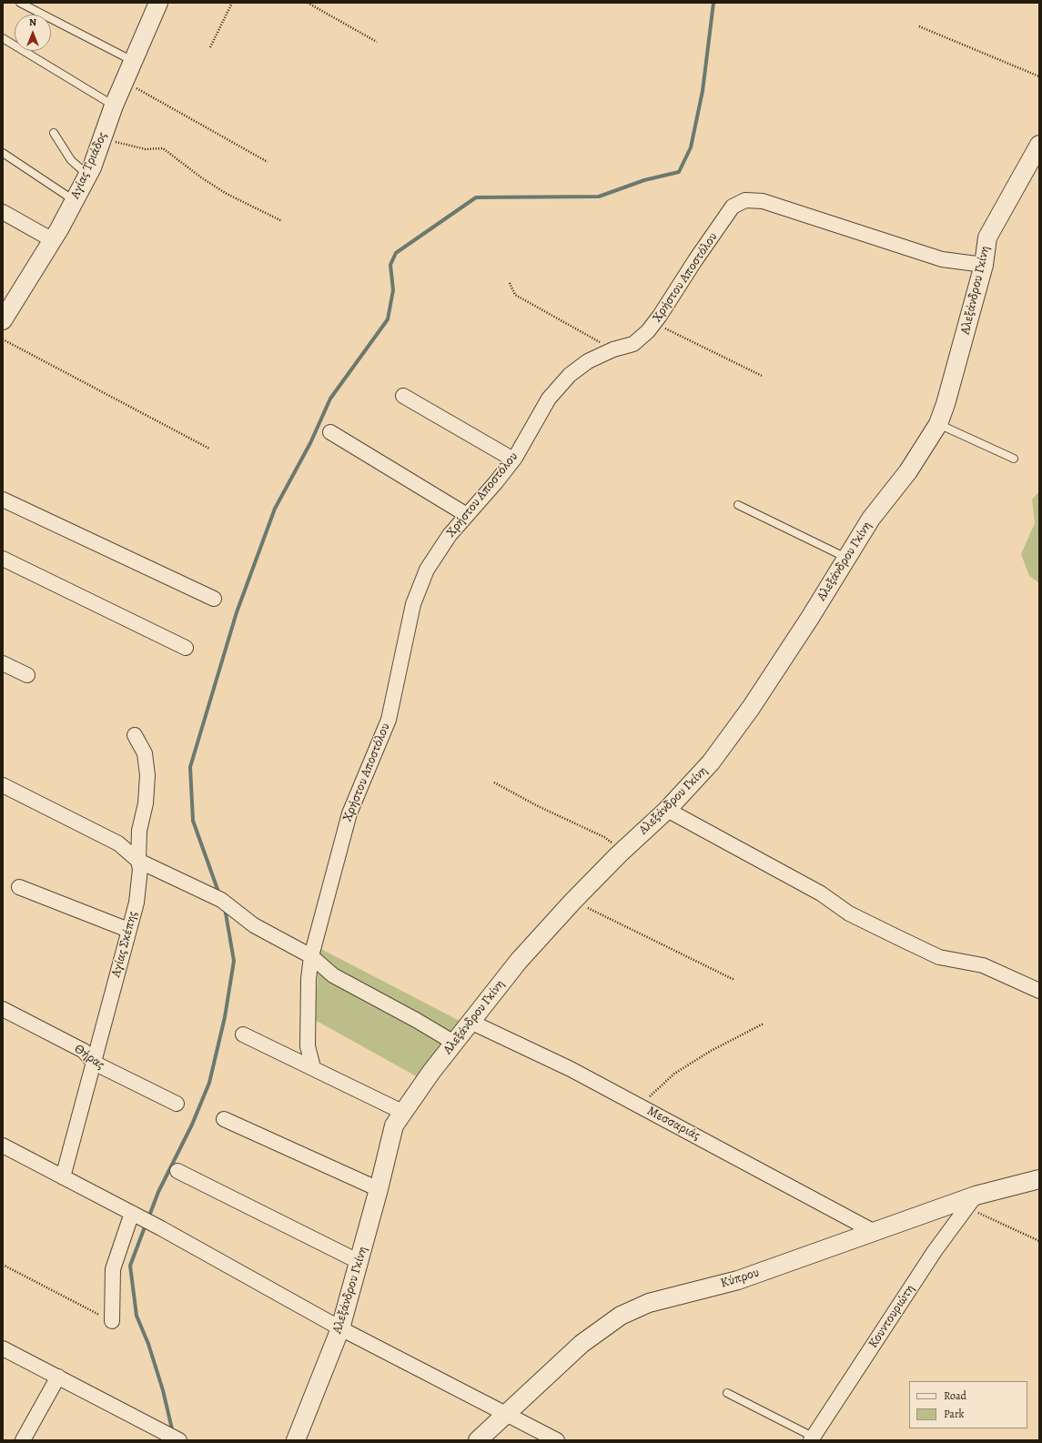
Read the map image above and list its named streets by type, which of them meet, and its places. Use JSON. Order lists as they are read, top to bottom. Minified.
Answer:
{"streets":{"street":["Αγίας Τριάδος","Χρήστου Αποστόλου","Αλεξάνδρου Γκίνη","Αγίας Σκέπης","Θήρας","Μεσσαριάς","Κύπρου","Κουντουριώτη"]},"crossings":[["Χρήστου Αποστόλου","Αλεξάνδρου Γκίνη"],["Αλεξάνδρου Γκίνη","Μεσσαριάς"],["Αγίας Σκέπης","Θήρας"],["Μεσσαριάς","Κύπρου"],["Κύπρου","Κουντουριώτη"]],"legend":["Road","Park"],"north":"top"}
